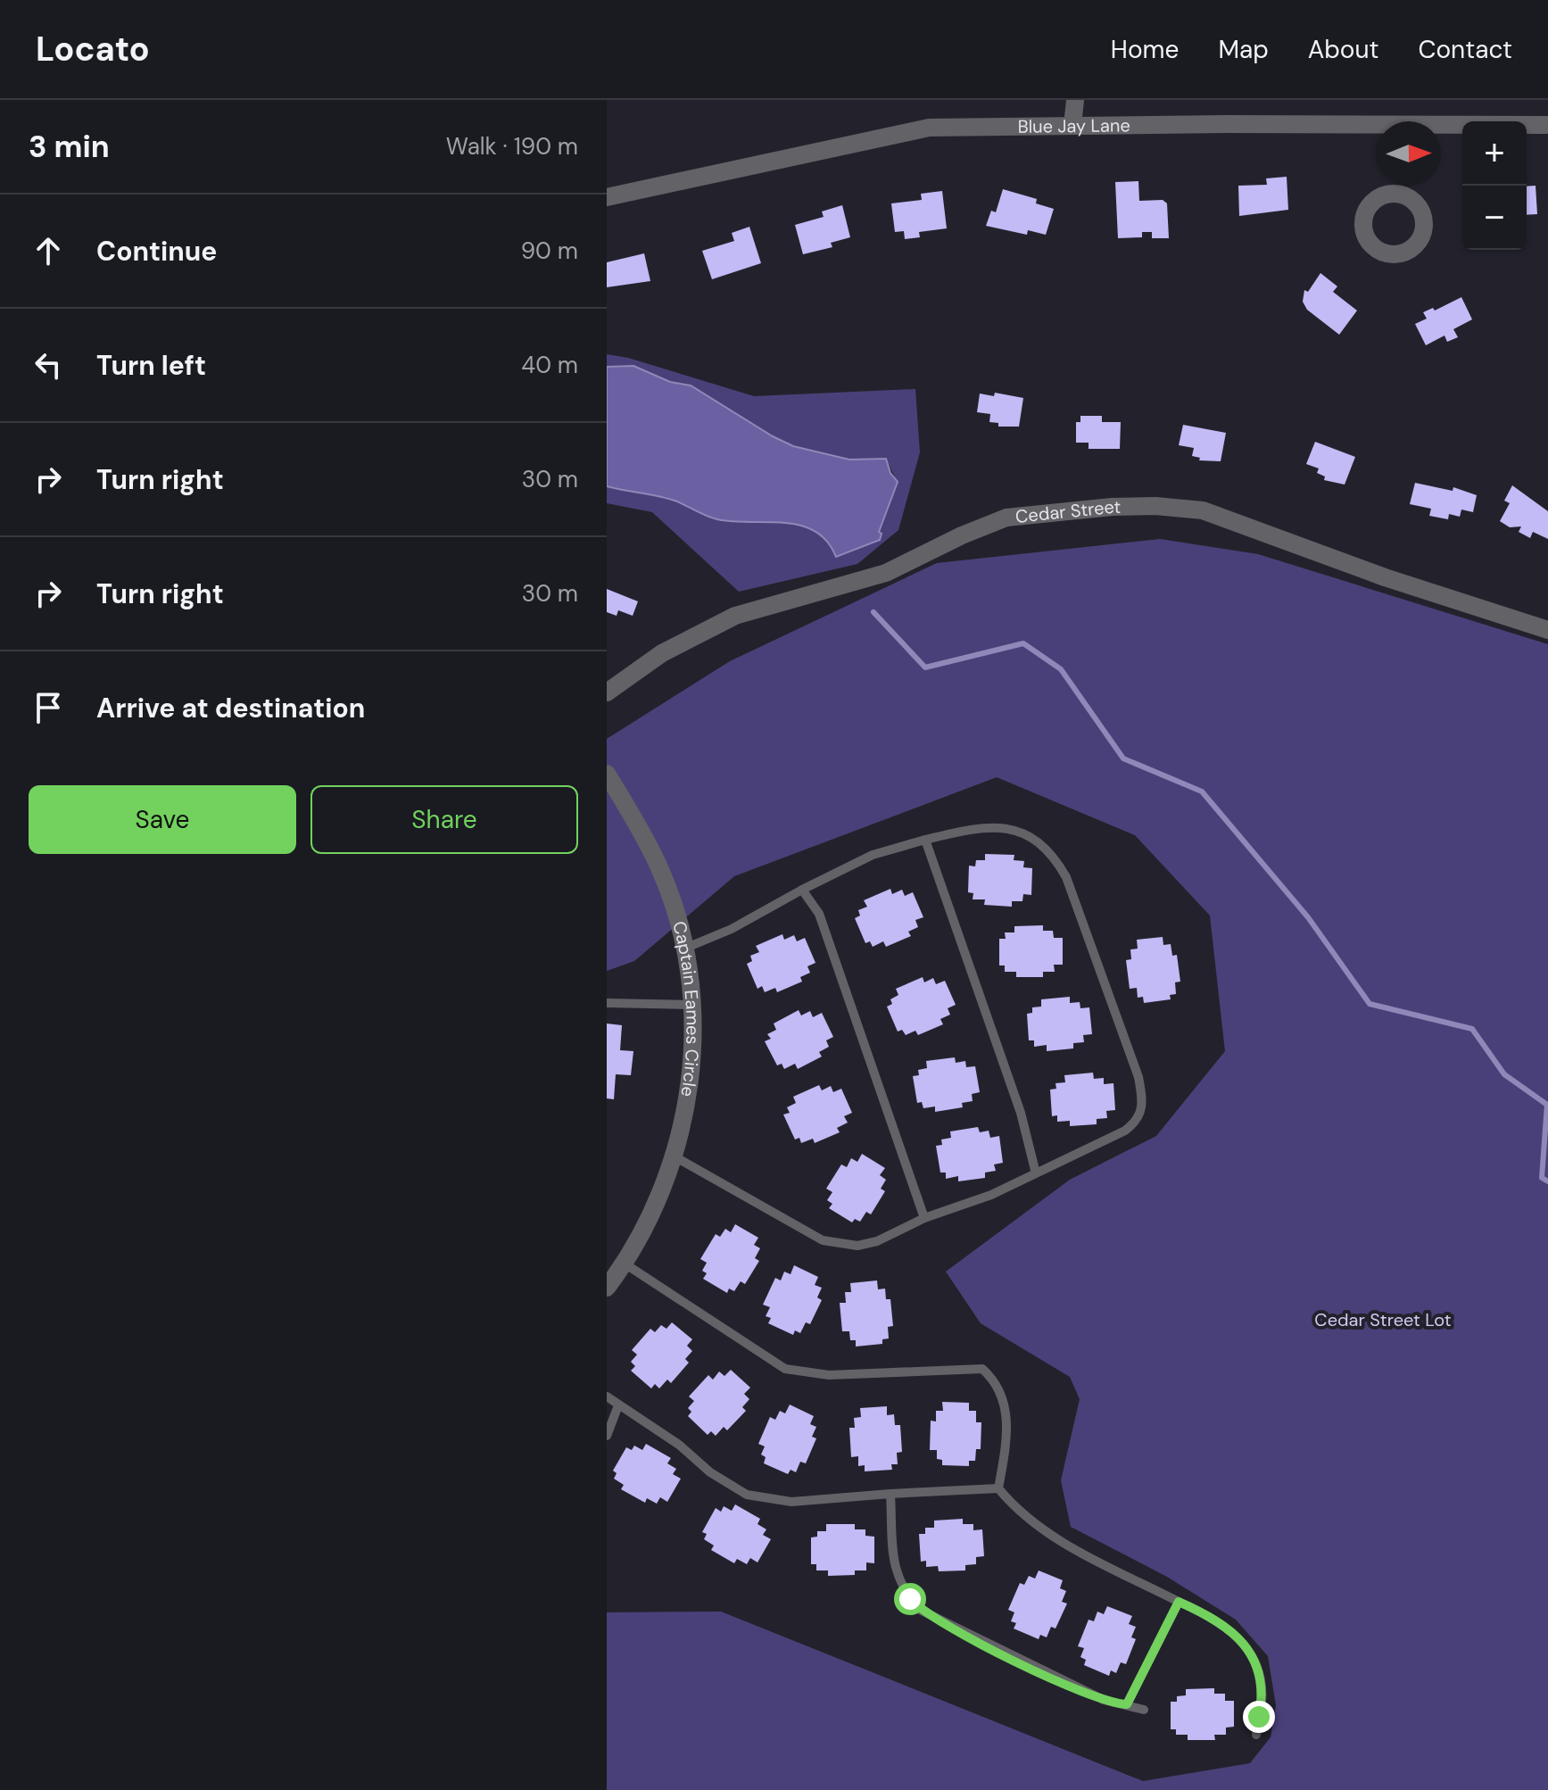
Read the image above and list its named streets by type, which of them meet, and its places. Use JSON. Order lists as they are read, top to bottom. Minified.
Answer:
{"streets":{"street":["Blue Jay Lane","Cedar Street","Captain Eames Circle"]},"parks":["Cedar Street Lot"],"north":"right","page":{"header":"Locato","nav":["Home","Map","About","Contact"],"heading":["3 min","Walk · 190 m"],"map_buttons":["+","−"],"list":[["Continue","90 m"],["Turn left","40 m"],["Turn right","30 m"],["Turn right","30 m"],"Arrive at destination"],"buttons":["Save","Share"]}}
